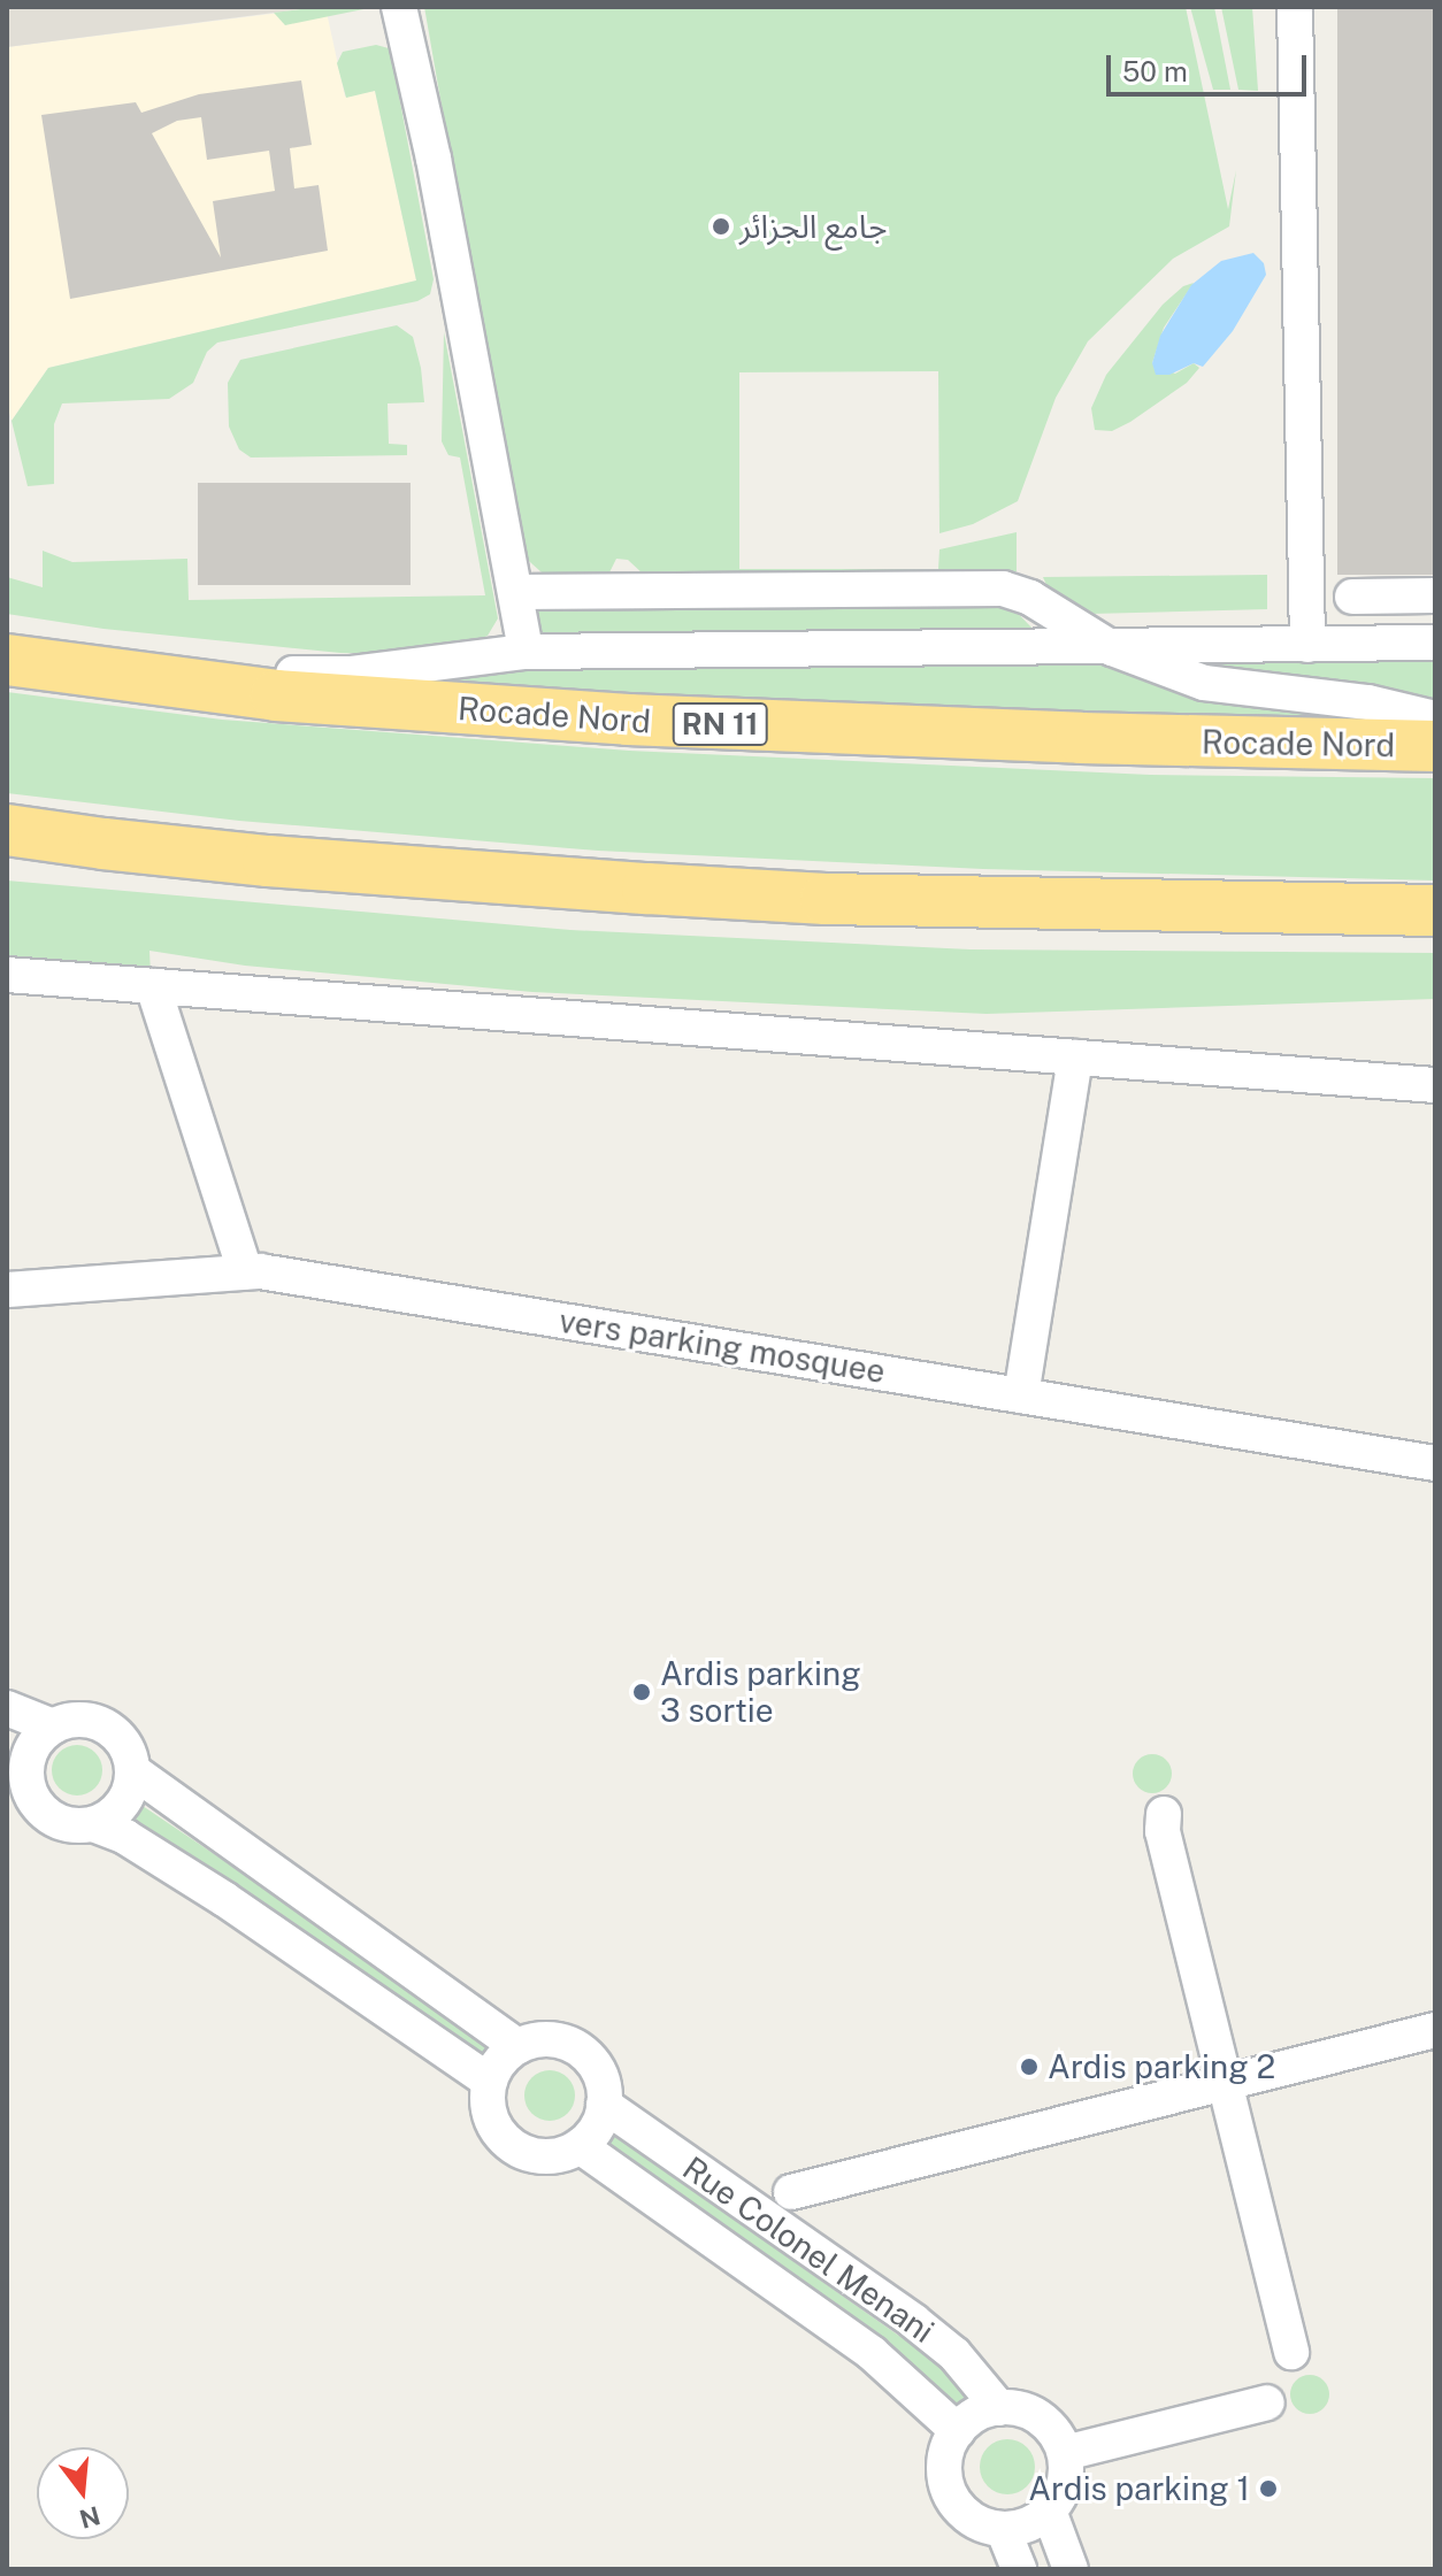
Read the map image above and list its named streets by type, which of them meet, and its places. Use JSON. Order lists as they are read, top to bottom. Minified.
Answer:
{"streets":{"highway":["Rocade Nord","RN 11"],"street":["vers parking mosquee","Rue Colonel Menani"]},"places":["جامع الجزائر","Ardis parking 3 sortie","Ardis parking 2","Ardis parking 1"],"scale_bar":"50 m","north":"bottom"}
